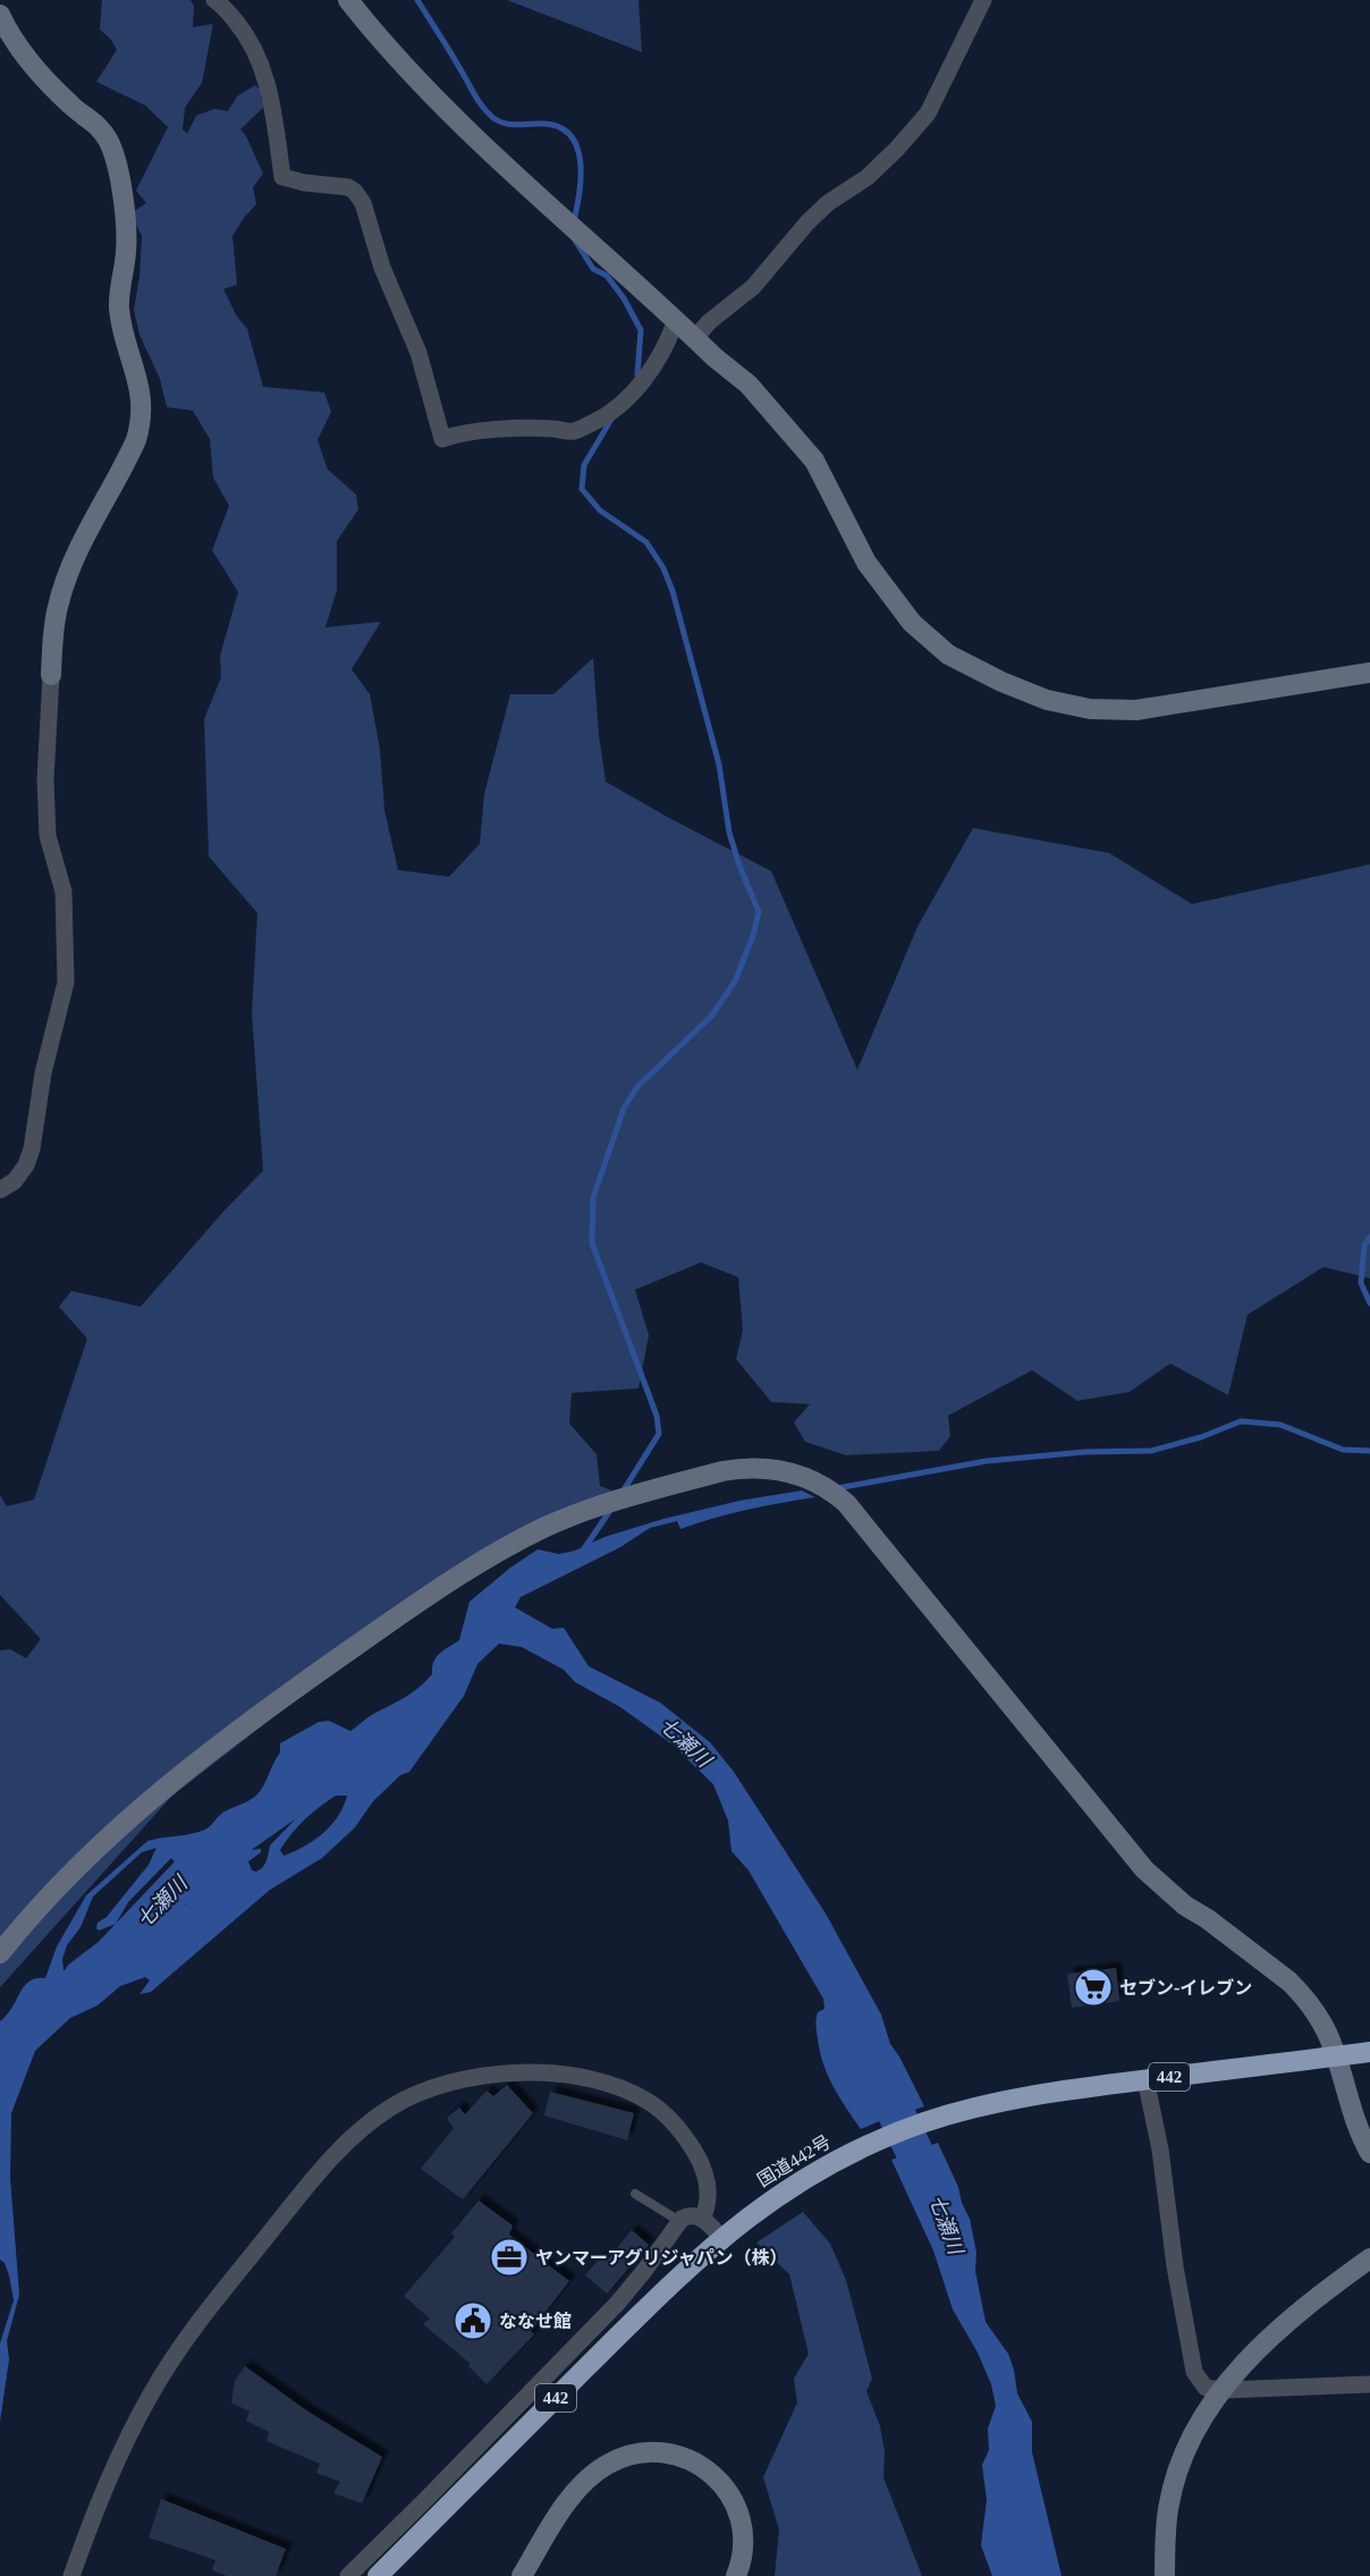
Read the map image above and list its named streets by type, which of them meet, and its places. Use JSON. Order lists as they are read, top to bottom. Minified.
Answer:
{"streets":{"highway":["442","国道442号"]},"water":["七瀬川"],"places":{"supermarket":["セブン-イレブン"],"office":["ヤンマーアグリジャパン（株）"],"public building":["ななせ館"]}}
